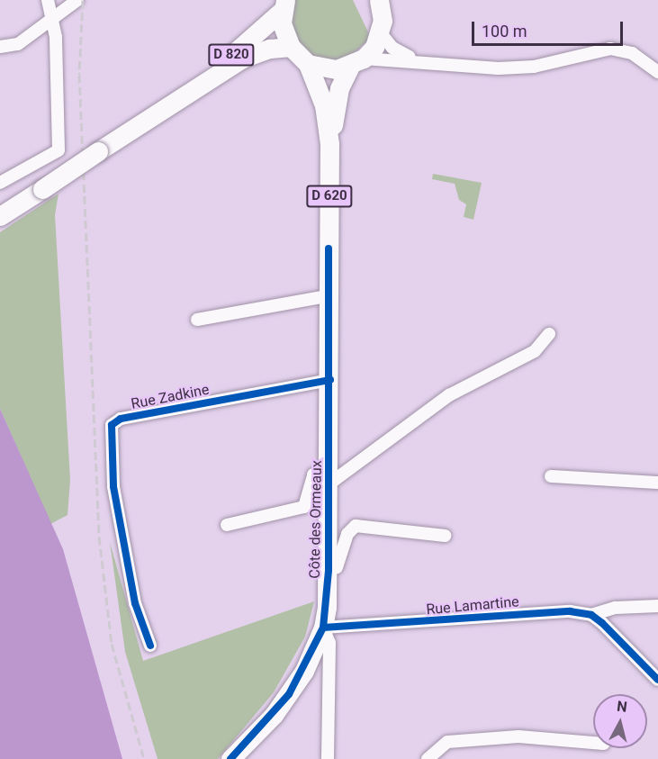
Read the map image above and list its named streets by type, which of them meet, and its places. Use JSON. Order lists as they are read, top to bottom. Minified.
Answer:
{"streets":{"main road":["D 820","D 620","Côte des Ormeaux"],"street":["Rue Zadkine","Rue Lamartine"]},"crossings":[["Rue Zadkine","Côte des Ormeaux"],["Côte des Ormeaux","Rue Lamartine"]],"scale_bar":"100 m","north":"top"}
